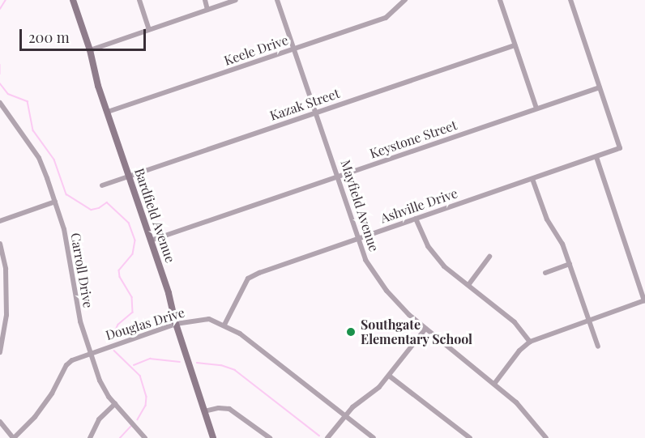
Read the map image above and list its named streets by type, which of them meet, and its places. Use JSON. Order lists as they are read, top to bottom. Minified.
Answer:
{"streets":{"street":["Keele Drive","Kazak Street","Keystone Street","Mayfield Avenue","Ashville Drive","Bardfield Avenue","Carroll Drive","Douglas Drive"]},"crossings":[["Keele Drive","Mayfield Avenue"],["Keele Drive","Bardfield Avenue"],["Kazak Street","Mayfield Avenue"],["Kazak Street","Bardfield Avenue"],["Keystone Street","Mayfield Avenue"],["Keystone Street","Ashville Drive"],["Keystone Street","Bardfield Avenue"],["Mayfield Avenue","Ashville Drive"],["Ashville Drive","Douglas Drive"],["Bardfield Avenue","Douglas Drive"],["Carroll Drive","Douglas Drive"]],"places":["Southgate Elementary School"],"scale_bar":"200 m"}
